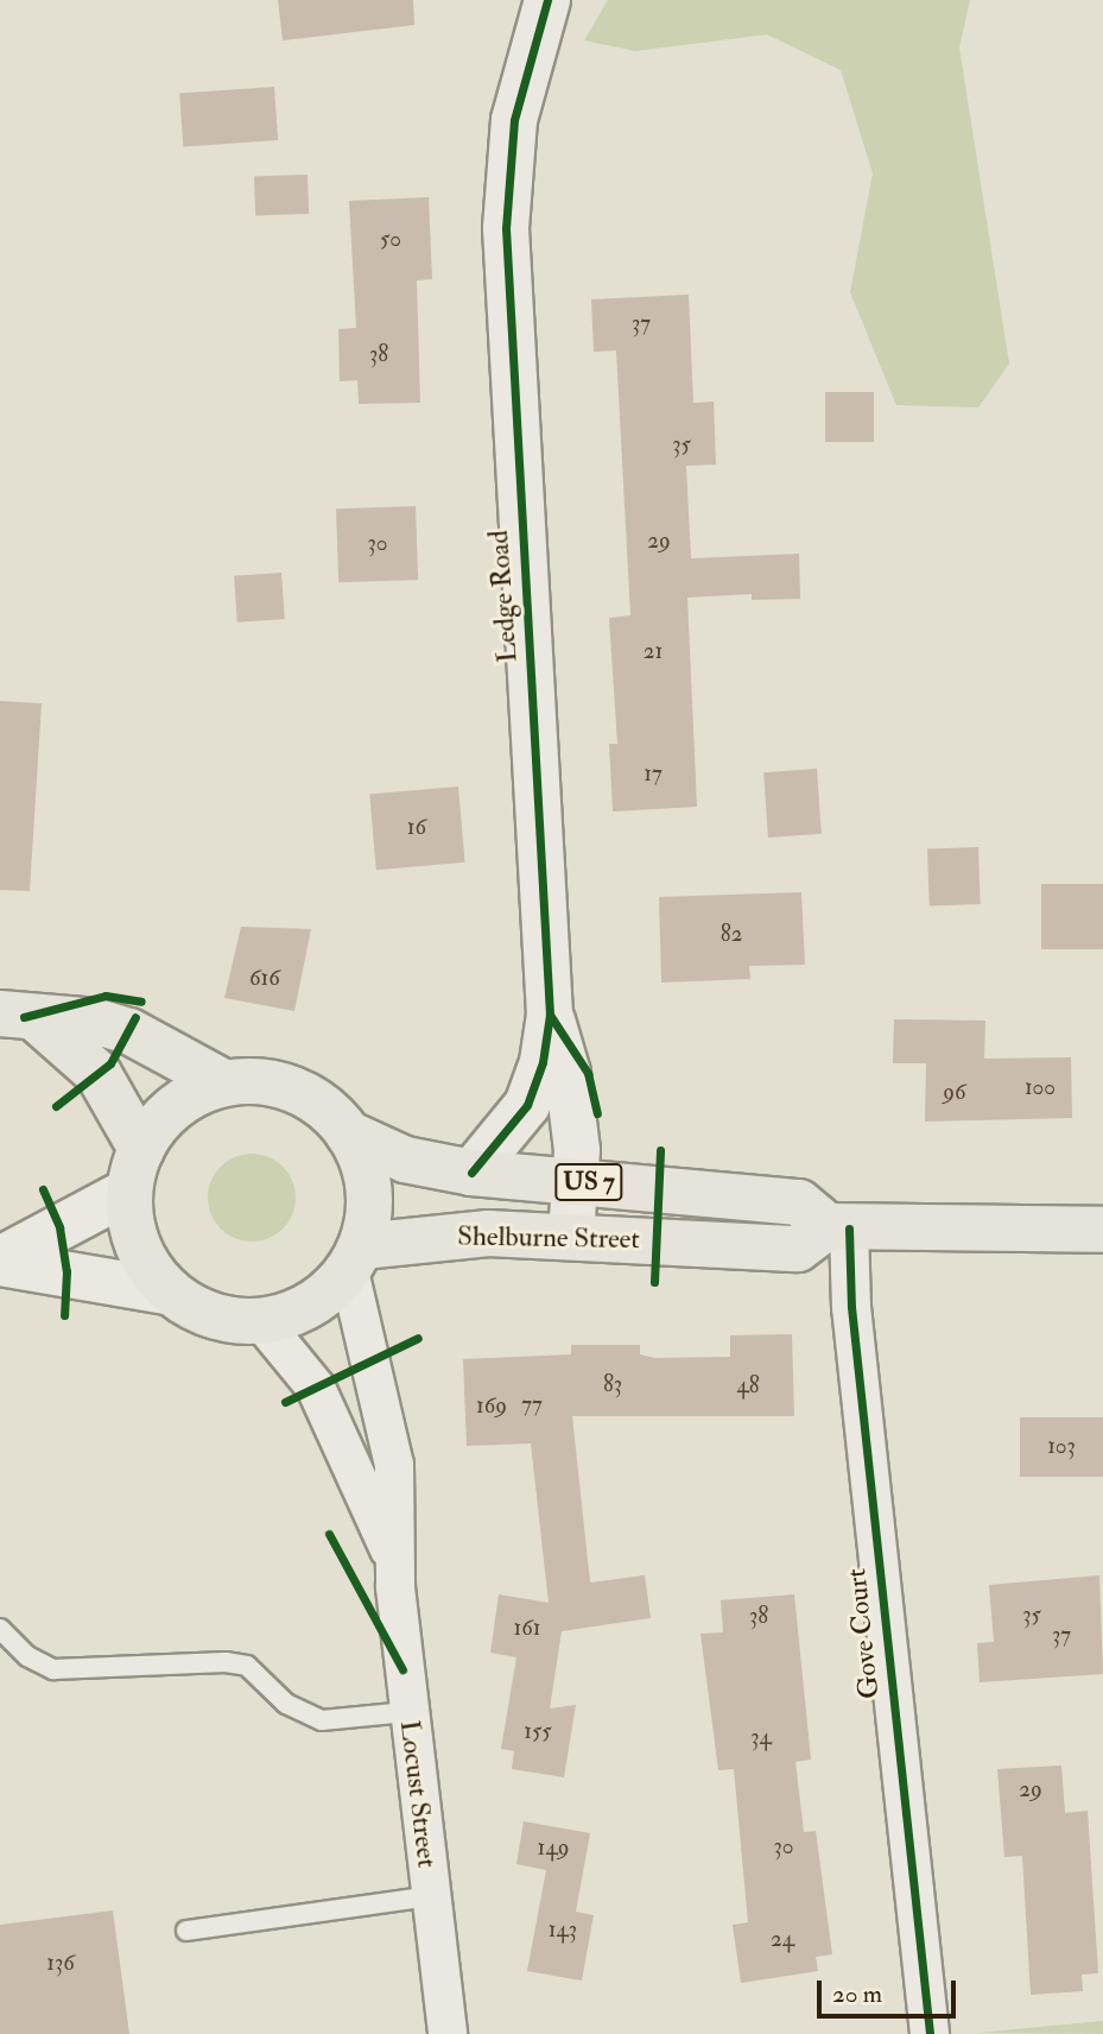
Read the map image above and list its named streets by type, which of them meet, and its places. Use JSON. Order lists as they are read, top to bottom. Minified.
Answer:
{"streets":{"main road":["US 7","Shelburne Street"],"street":["Ledge Road","Gove Court","Locust Street"]},"crossings":[["Ledge Road","Shelburne Street"],["Shelburne Street","Gove Court"],["Shelburne Street","Locust Street"]],"house_numbers":["50","37","38","35","29","30","21","17","16","82","616","100","96","83","48","77","169","103","35","38","161","37","155","34","29","30","149","143","24","136"],"scale_bar":"20 m"}
